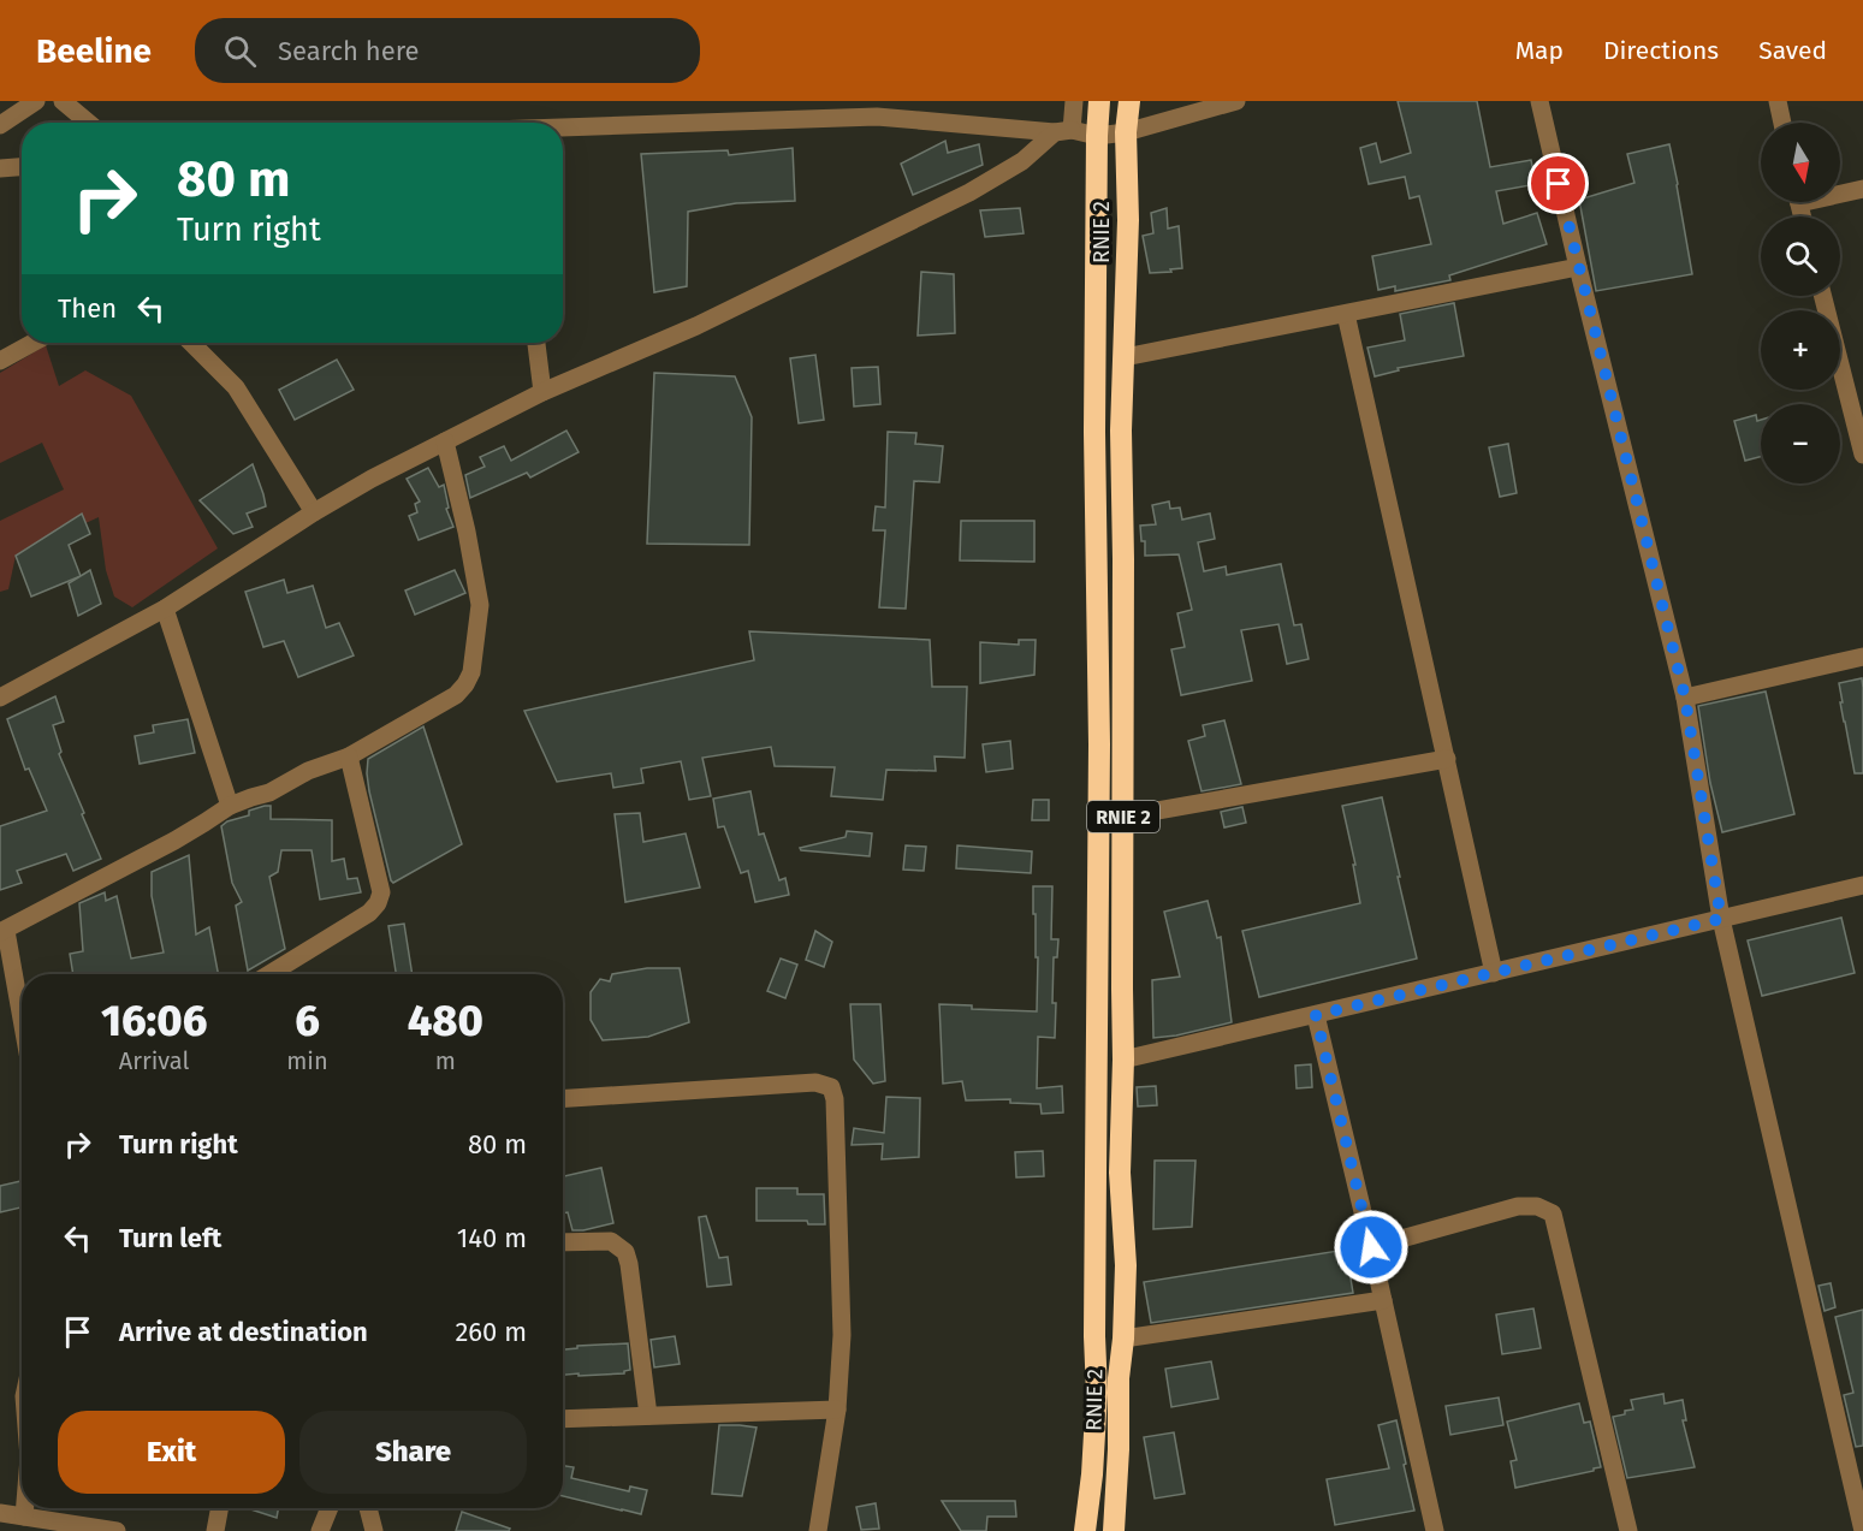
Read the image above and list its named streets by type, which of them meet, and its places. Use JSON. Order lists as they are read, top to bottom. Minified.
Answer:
{"streets":{"highway":["RNIE 2"]},"north":"bottom","page":{"header":"Beeline","search":"Search here","nav":["Map","Directions","Saved"],"map_buttons":["+","−"],"turn":["80 m","Turn right"],"then":"Then","eta":["16:06","Arrival","6","min","480","m"],"list":[{"name":"Turn right","value":"80 m"},{"name":"Turn left","value":"140 m"},{"name":"Arrive at destination","value":"260 m"}],"buttons":["Exit","Share"]}}
